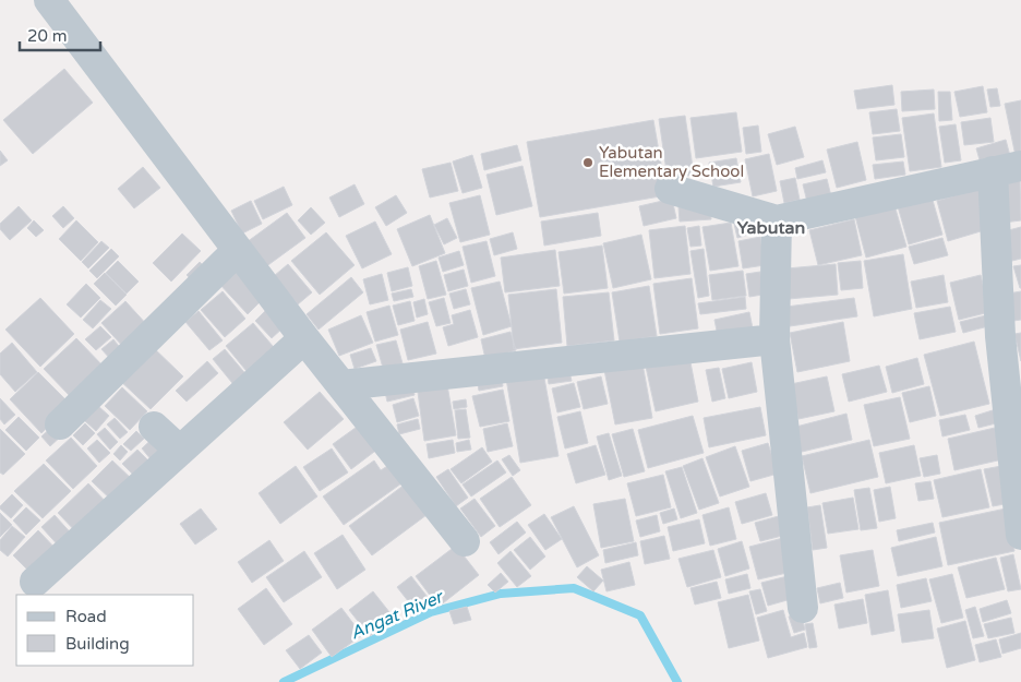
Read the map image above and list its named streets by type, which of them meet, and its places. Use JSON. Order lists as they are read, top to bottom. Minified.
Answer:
{"districts":["Yabutan"],"water":["Angat River"],"places":["Yabutan Elementary School"],"legend":["Road","Building"],"scale_bar":"20 m"}
